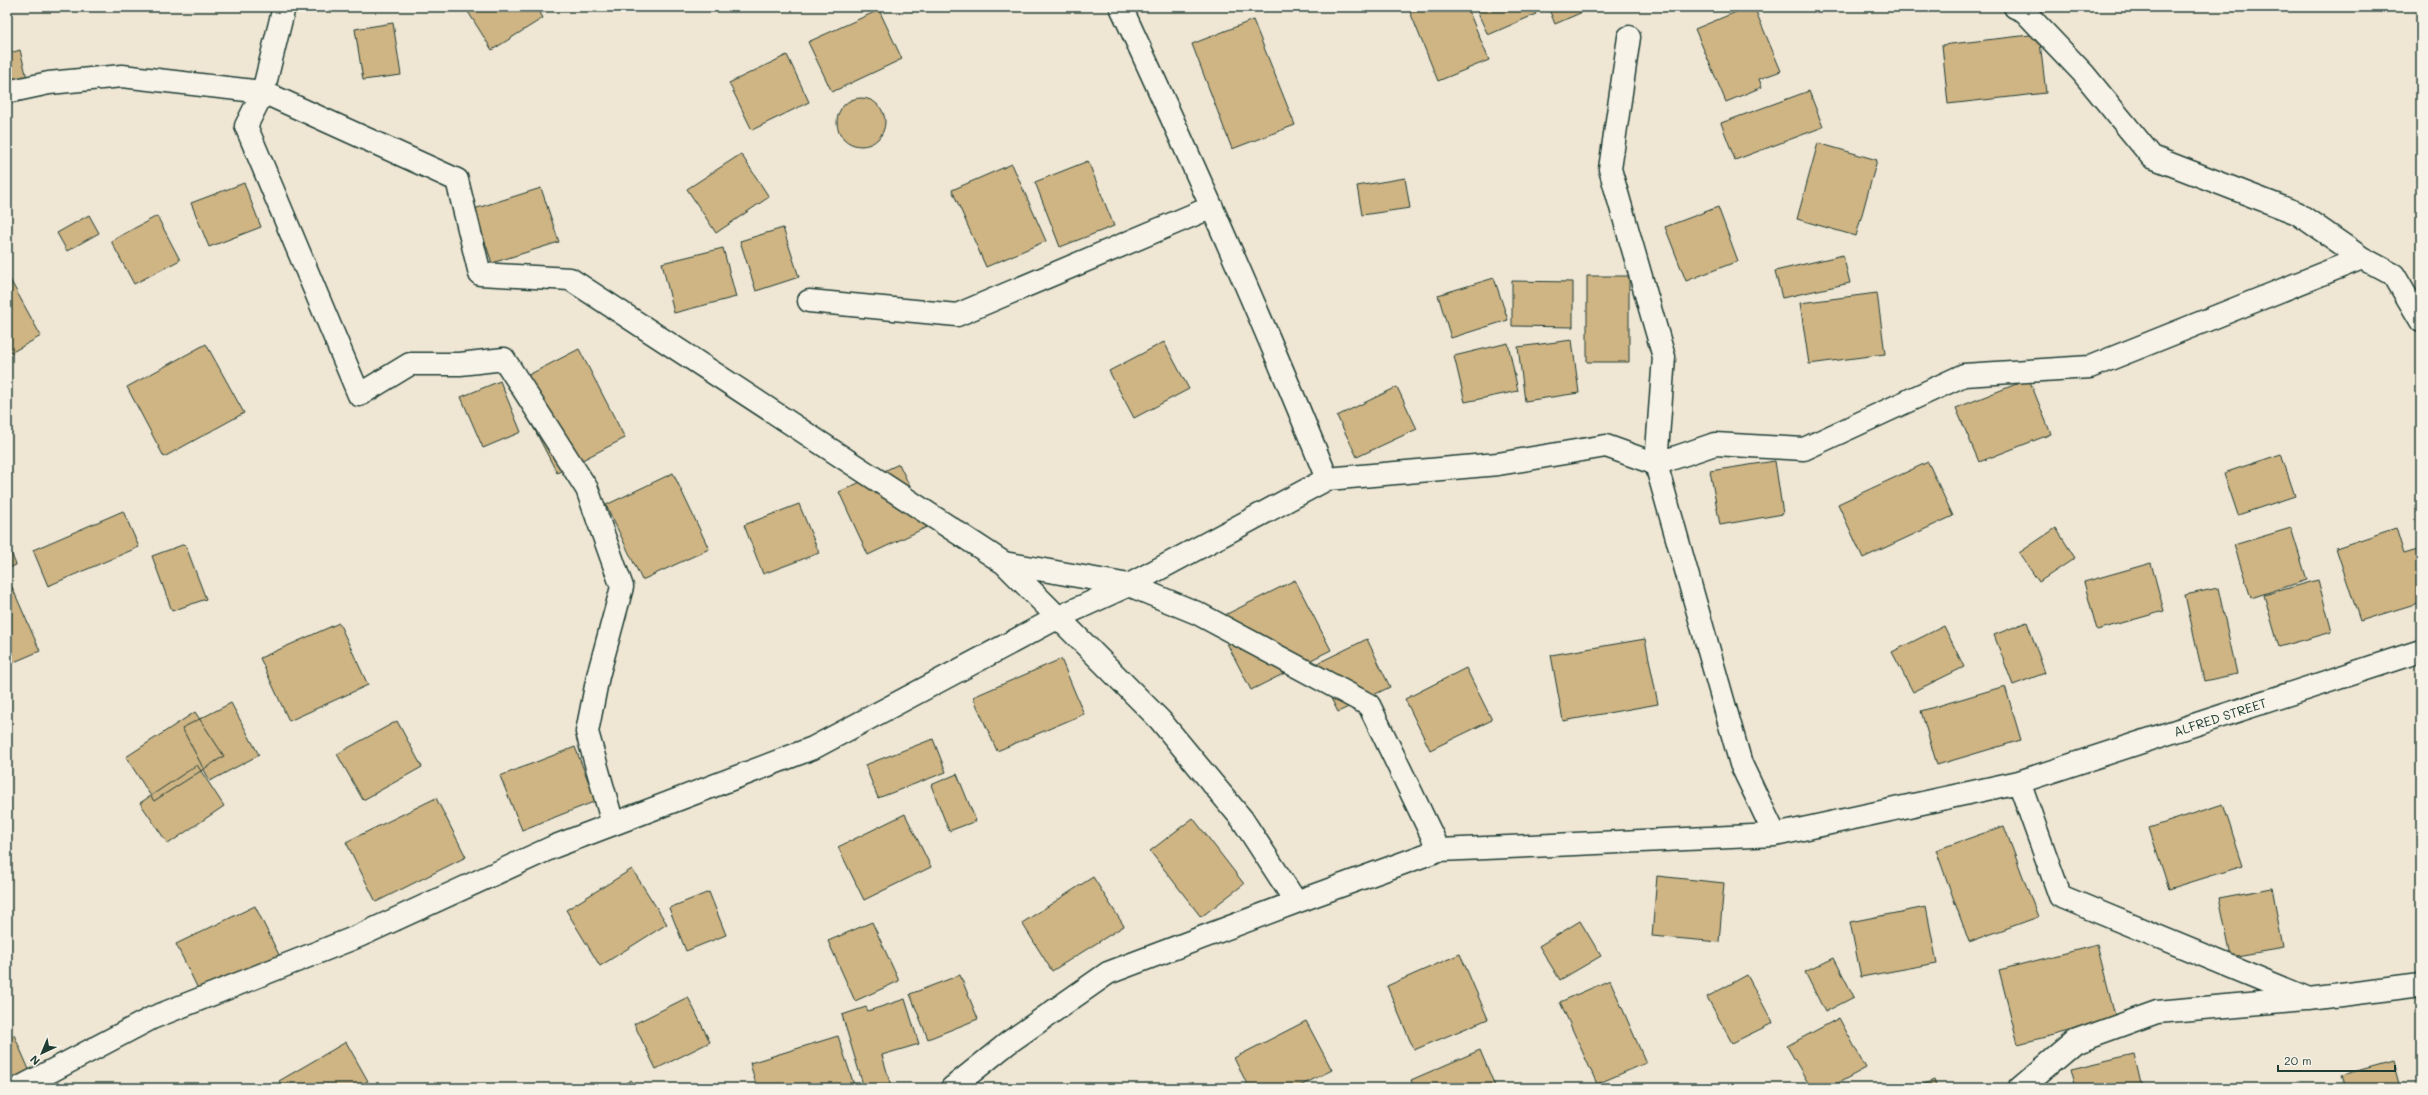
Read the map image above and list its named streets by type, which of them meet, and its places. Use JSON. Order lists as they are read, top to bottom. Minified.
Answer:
{"streets":{"street":["ALFRED STREET"]},"scale_bar":"20 m","north":"bottom left"}
